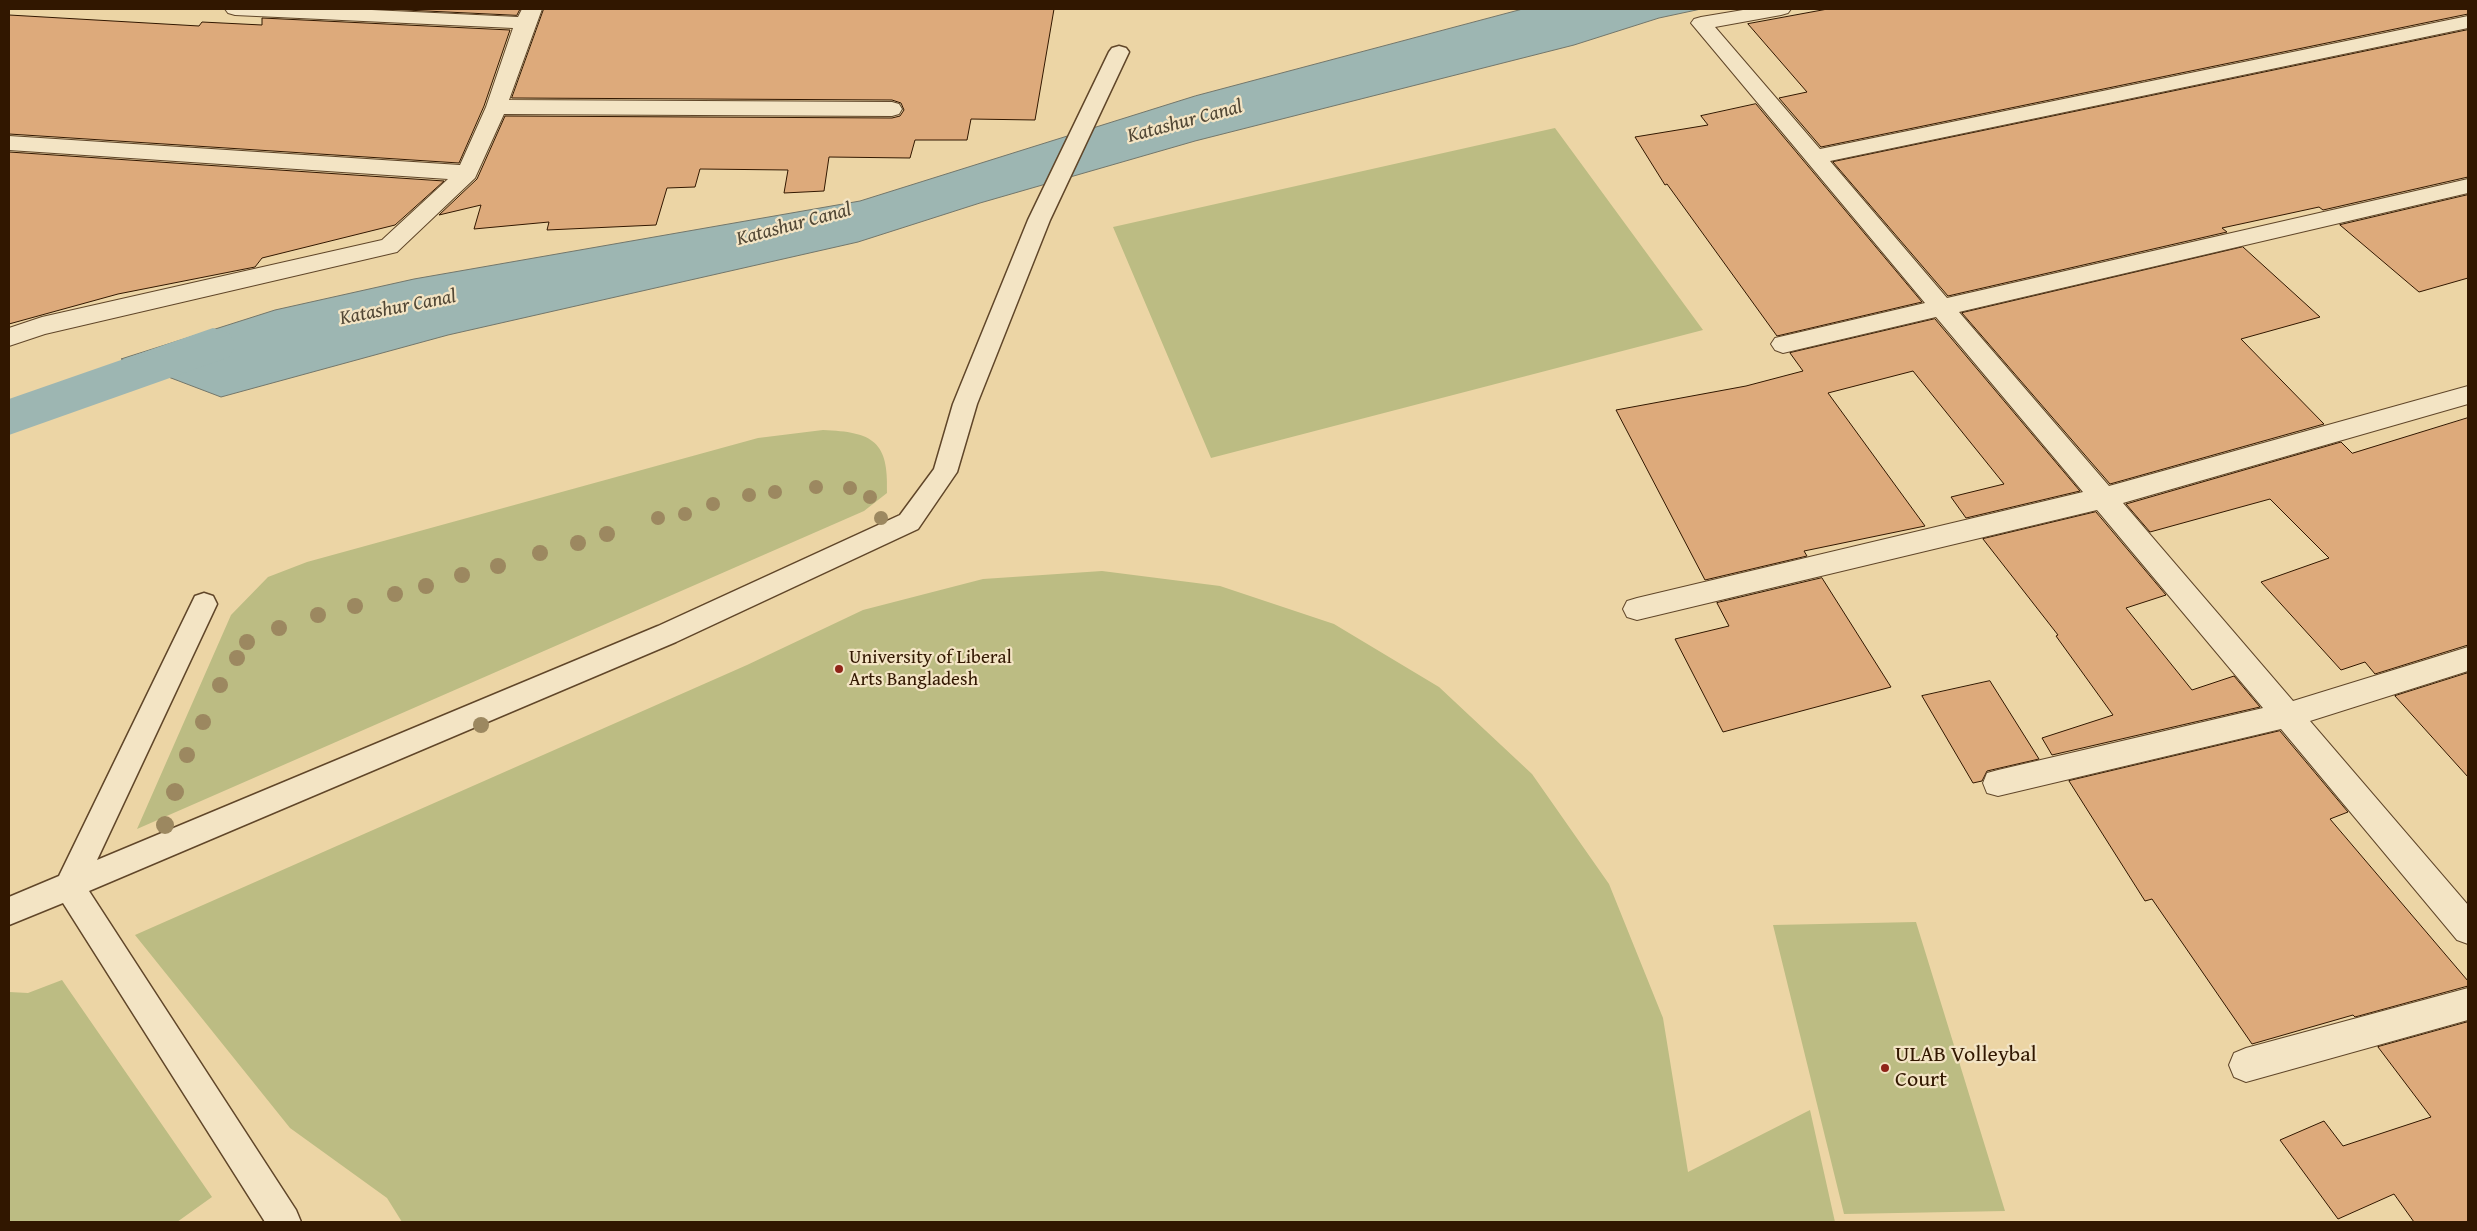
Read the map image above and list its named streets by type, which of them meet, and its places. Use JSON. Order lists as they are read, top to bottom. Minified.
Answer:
{"water":["Katashur Canal"],"places":["University of Liberal Arts Bangladesh","ULAB Volleybal Court"]}
